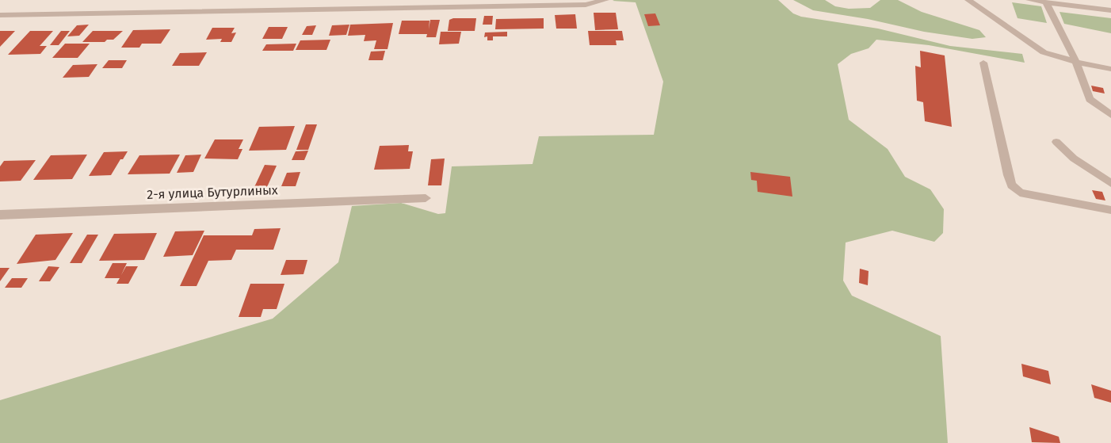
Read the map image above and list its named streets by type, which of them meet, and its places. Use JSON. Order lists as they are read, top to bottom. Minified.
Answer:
{"streets":{"street":["2-я улица Бутурлиных"]}}
